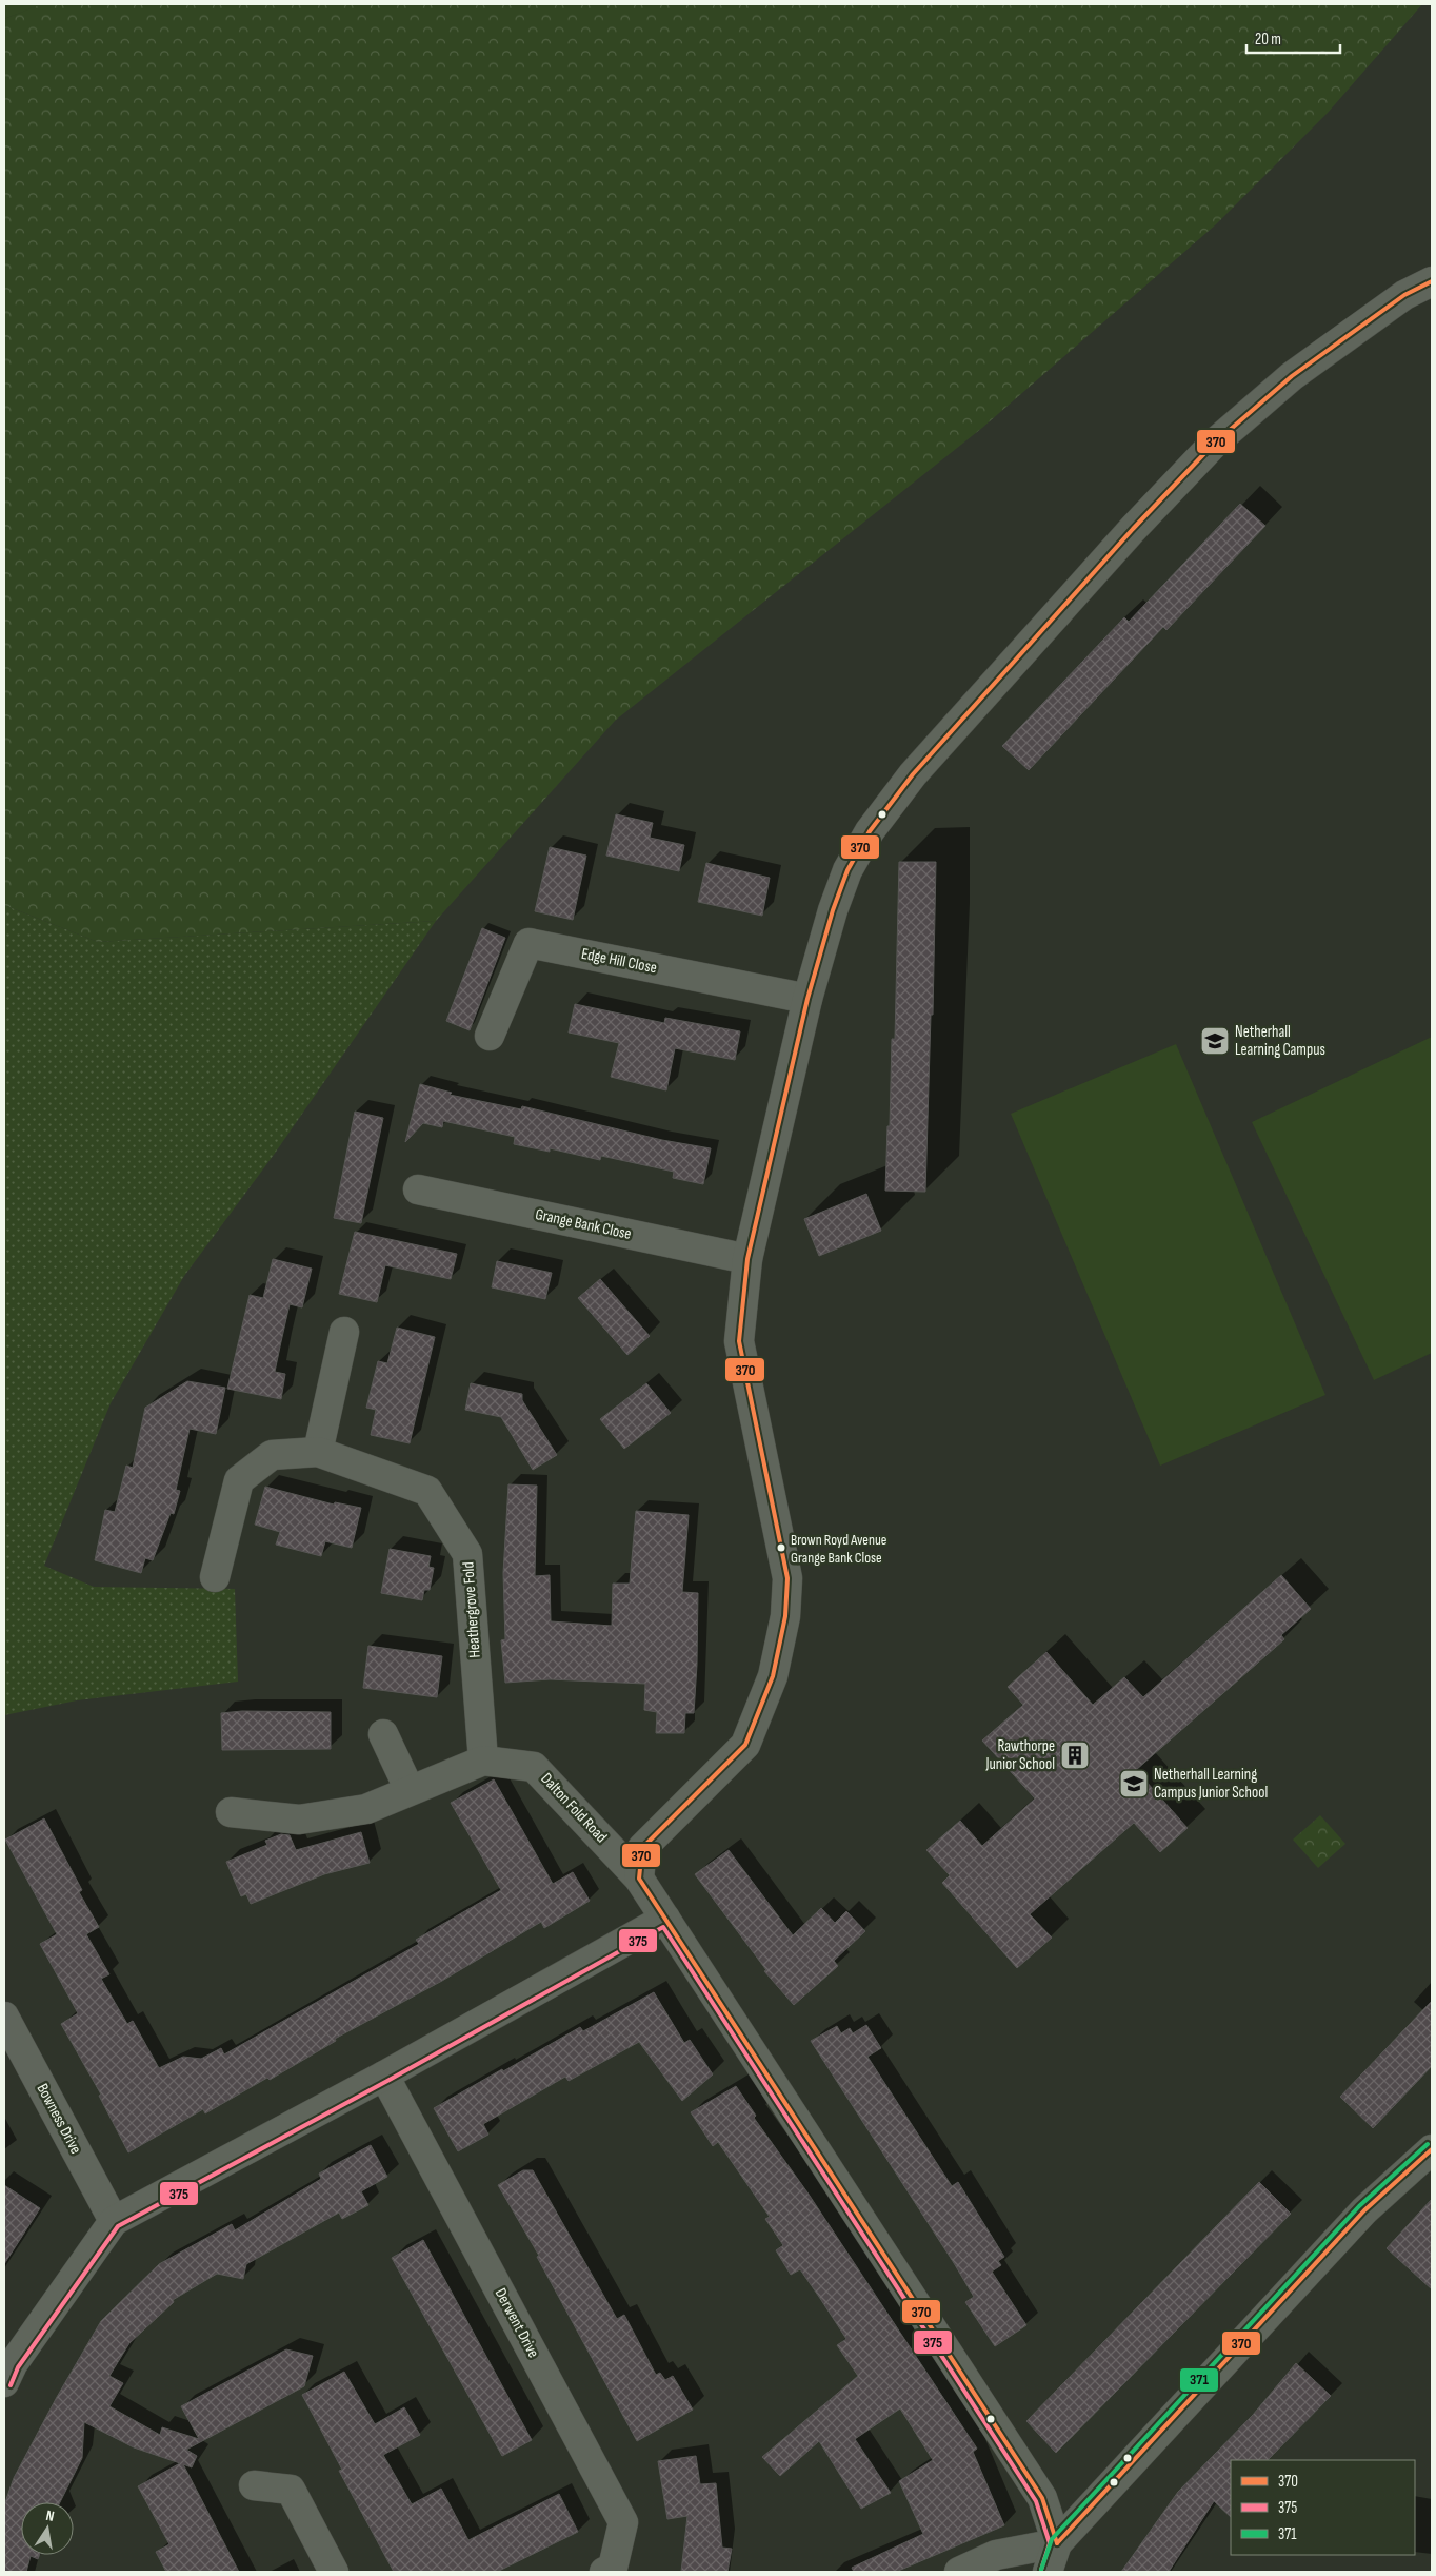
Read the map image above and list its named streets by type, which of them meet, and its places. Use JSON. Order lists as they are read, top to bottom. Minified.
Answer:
{"streets":{"street":["Edge Hill Close","Grange Bank Close","Heathergrove Fold","Dalton Fold Road","Bowness Drive","Derwent Drive"]},"crossings":[["Heathergrove Fold","Dalton Fold Road"]],"places":{"school or university":["Netherhall Learning Campus","Netherhall Learning Campus Junior School"],"other":["Brown Royd Avenue Grange Bank Close"],"building":["Rawthorpe Junior School"]},"lines":["transit line 370","transit line 375","transit line 371"],"legend":["370","375","371"],"scale_bar":"20 m","north":"top"}
